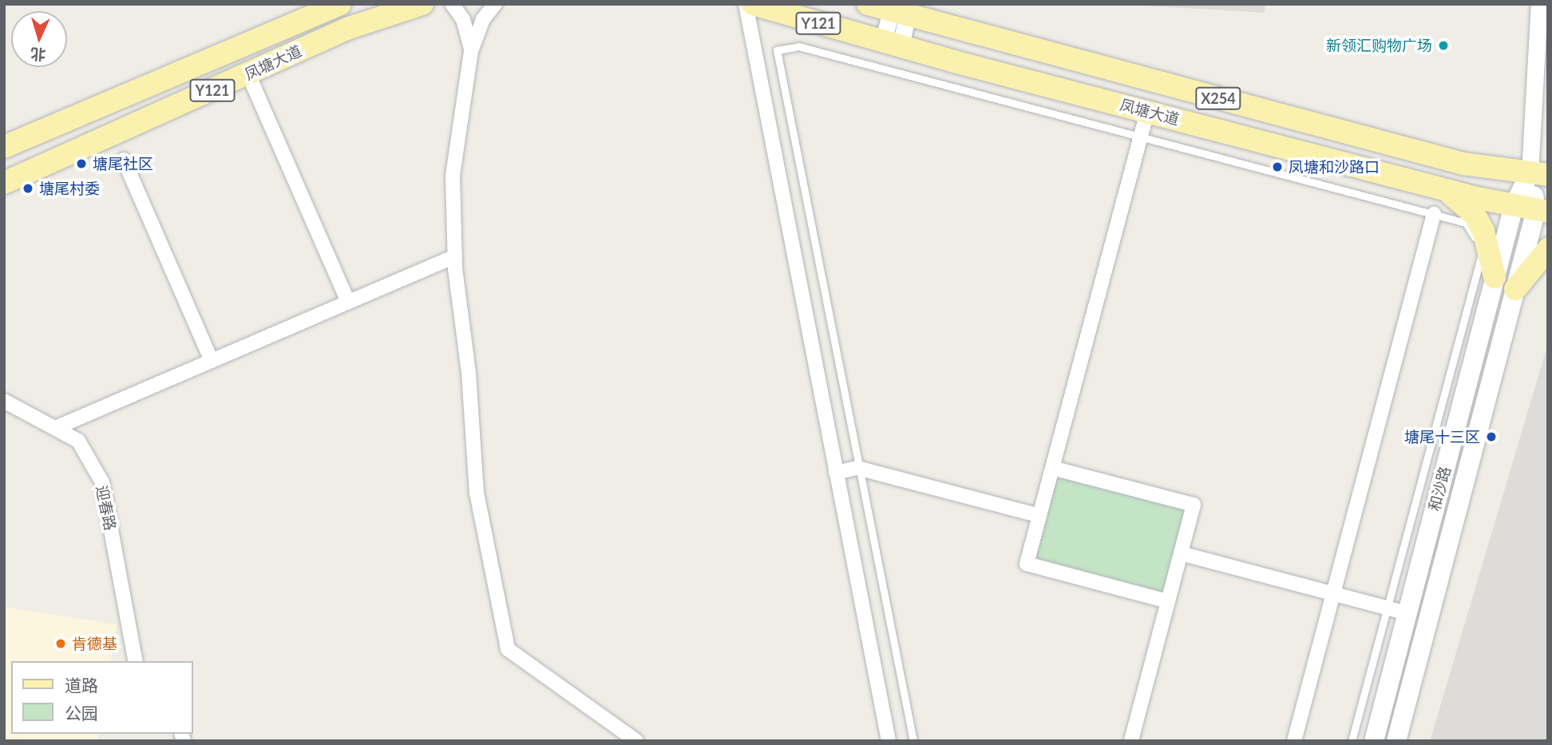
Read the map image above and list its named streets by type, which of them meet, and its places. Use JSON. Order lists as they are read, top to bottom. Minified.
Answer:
{"streets":{"main road":["Y121","凤塘大道","X254","和沙路"],"street":["迎春路"]},"crossings":[["凤塘大道","X254"],["凤塘大道","和沙路"],["X254","和沙路"]],"places":["新领汇购物广场","塘尾社区","凤塘和沙路口","塘尾村委","塘尾十三区","肯德基"],"legend":["道路","公园"],"north":"bottom"}
